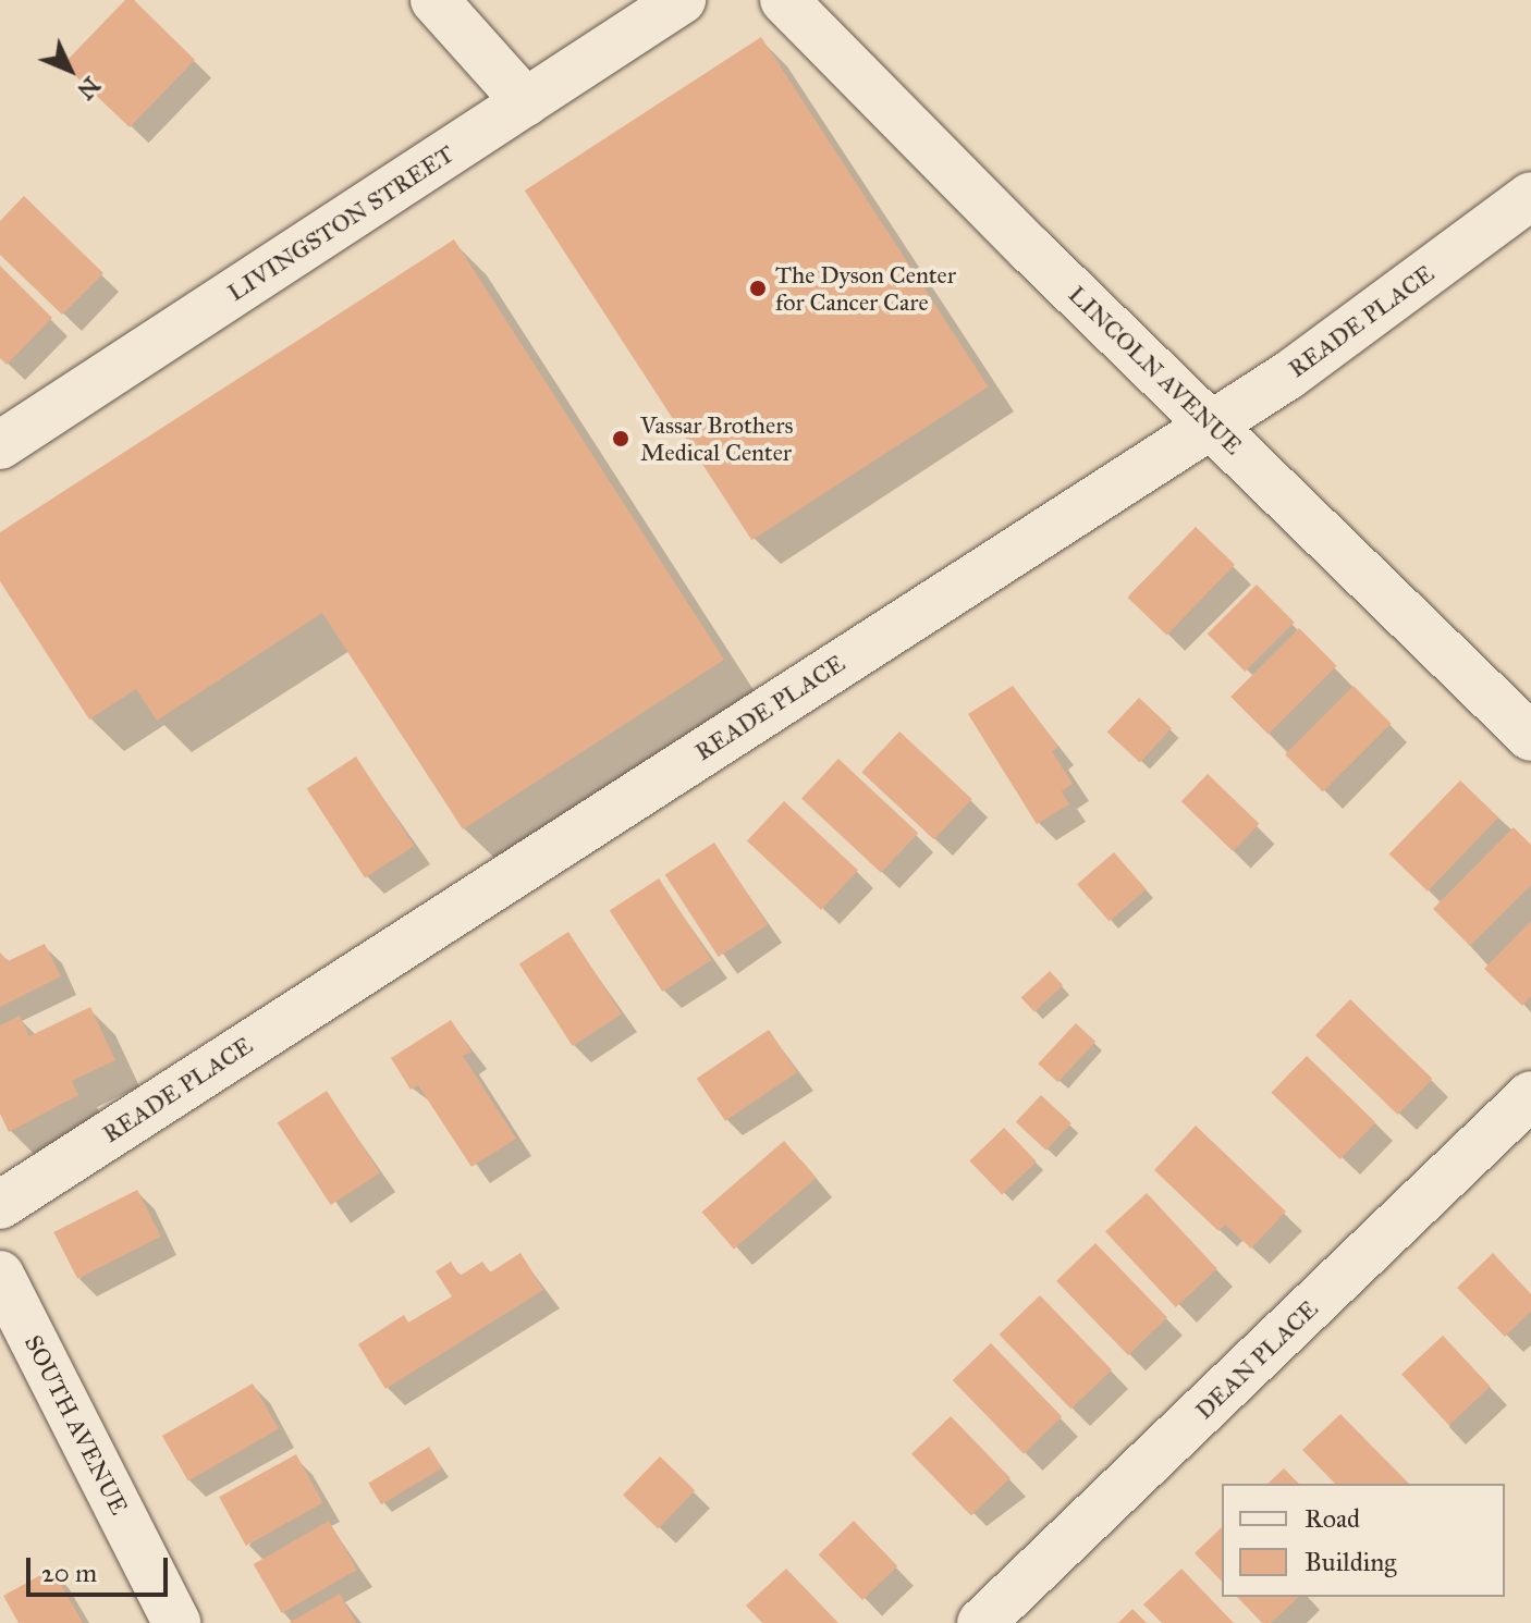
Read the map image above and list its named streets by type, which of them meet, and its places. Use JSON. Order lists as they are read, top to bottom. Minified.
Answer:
{"streets":{"street":["LIVINGSTON STREET","READE PLACE","LINCOLN AVENUE","DEAN PLACE","SOUTH AVENUE"]},"crossings":[["READE PLACE","LINCOLN AVENUE"]],"places":["The Dyson Center for Cancer Care","Vassar Brothers Medical Center"],"legend":["Road","Building"],"scale_bar":"20 m","north":"bottom right"}
